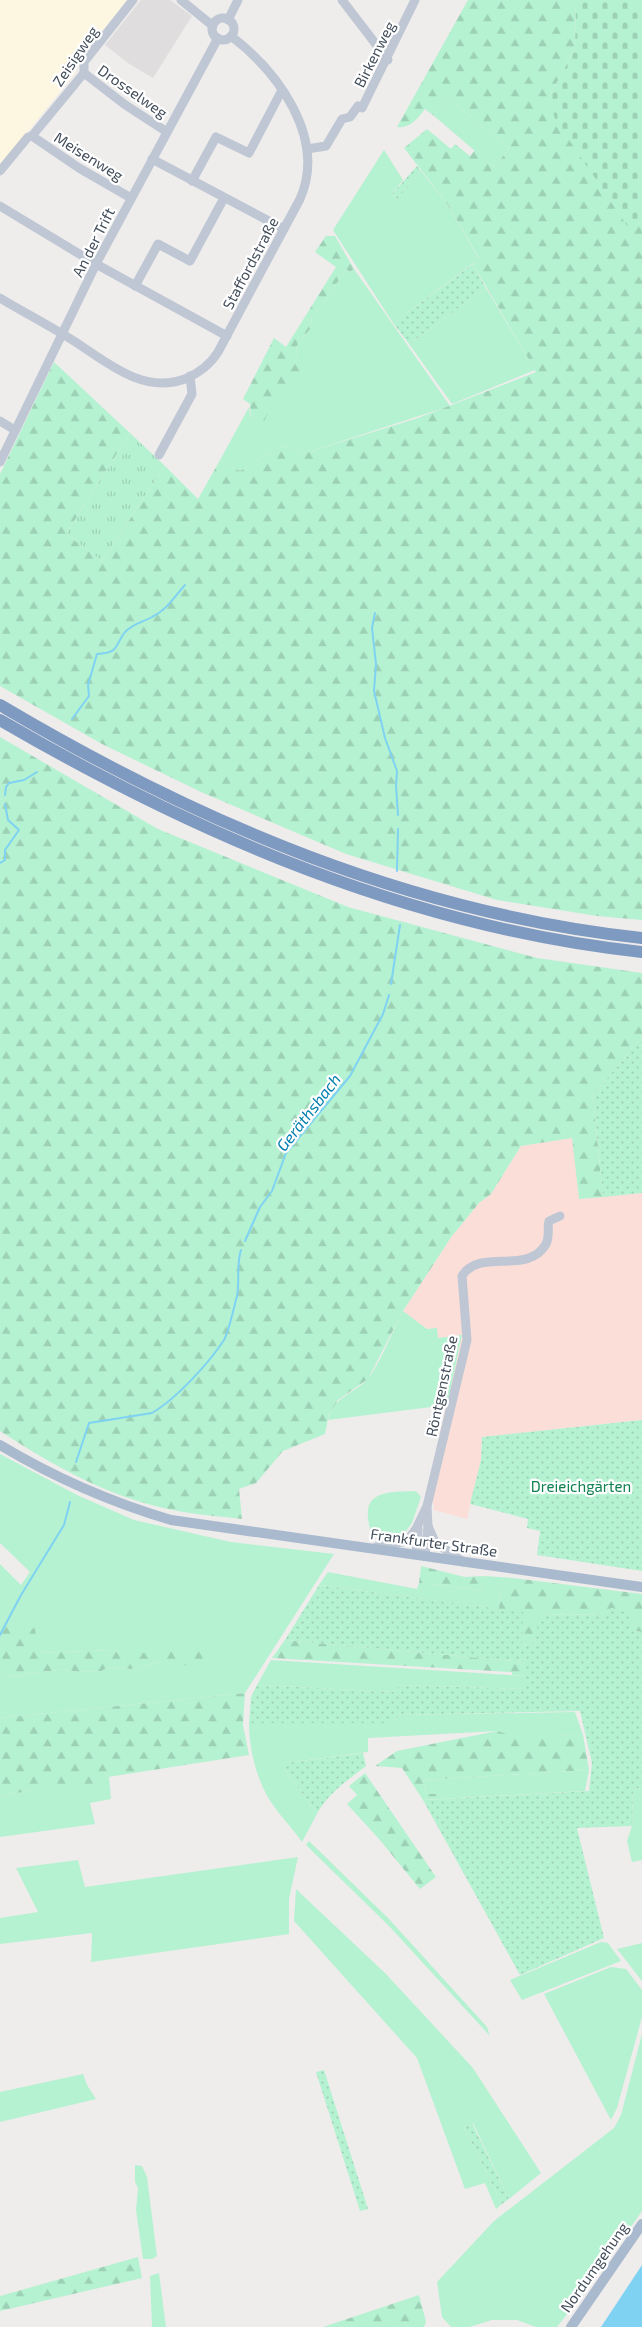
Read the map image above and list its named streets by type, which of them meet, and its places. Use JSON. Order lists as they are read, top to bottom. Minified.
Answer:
{"streets":{"main road":["Frankfurter Straße","Nordumgehung"],"street":["Birkenweg","Zeisigweg","Drosselweg","Meisenweg","An der Trift","Staffordstraße","Röntgenstraße"]},"crossings":[["Birkenweg","Staffordstraße"],["Zeisigweg","Drosselweg"],["Zeisigweg","Meisenweg"],["Drosselweg","An der Trift"],["Meisenweg","An der Trift"],["An der Trift","Staffordstraße"],["Röntgenstraße","Frankfurter Straße"]],"water":["Geräthsbach"],"parks":["Dreieichgärten"]}
